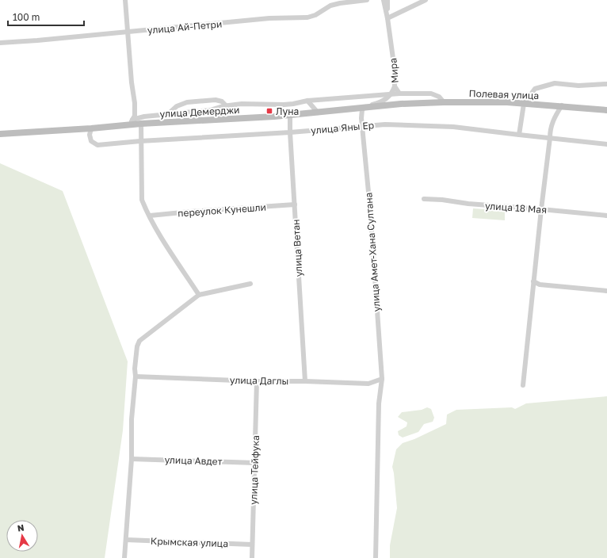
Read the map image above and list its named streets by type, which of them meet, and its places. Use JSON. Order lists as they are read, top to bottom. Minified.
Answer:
{"streets":{"main road":["Полевая улица","улица Демерджи"],"street":["улица Ай-Петри","Мира","улица Яны Ер","улица 18 Мая","переулок Кунешли","улица Ветан","улица Амет-Хана Султана","улица Даглы","улица Авдет","улица Тейфука","Крымская улица"]},"crossings":[["Мира","Полевая улица"],["Полевая улица","улица Демерджи"],["улица Демерджи","улица Яны Ер"],["улица Демерджи","улица Ветан"],["улица Демерджи","улица Амет-Хана Султана"],["улица Яны Ер","улица Ветан"],["улица Яны Ер","улица Амет-Хана Султана"],["переулок Кунешли","улица Ветан"],["улица Ветан","улица Даглы"],["улица Амет-Хана Султана","улица Даглы"],["улица Даглы","улица Тейфука"],["улица Авдет","улица Тейфука"],["улица Тейфука","Крымская улица"]],"places":{"transit":["Луна"]},"scale_bar":"100 m","north":"top"}
